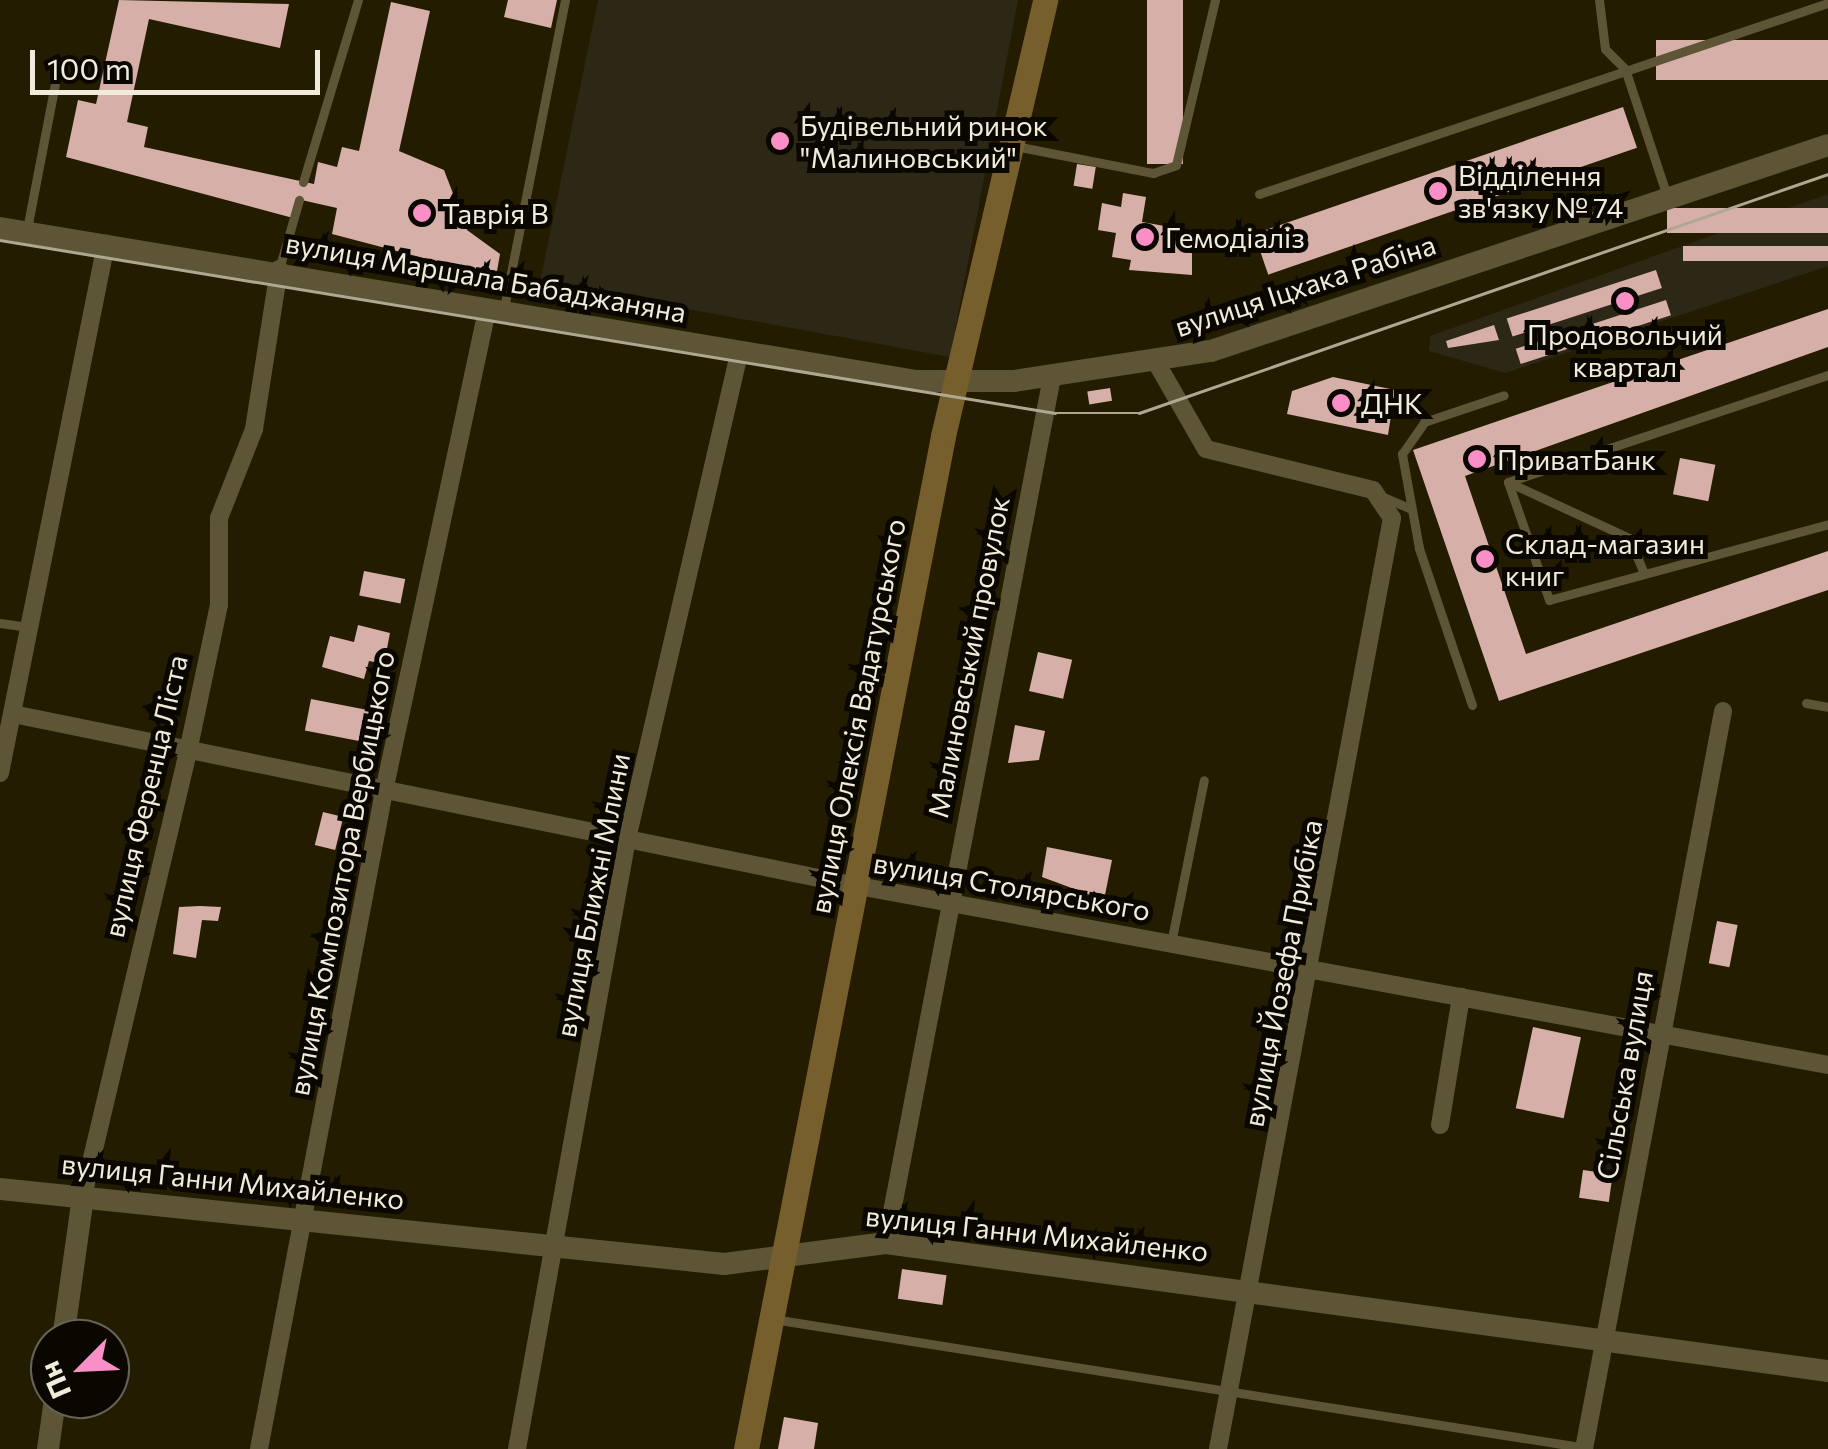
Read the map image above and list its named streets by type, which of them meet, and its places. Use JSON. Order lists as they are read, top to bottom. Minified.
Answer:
{"streets":{"main road":["вулиця Олексія Вадатурського"],"street":["вулиця Маршала Бабаджаняна","вулиця Іцхака Рабіна","Малиновський провулок","вулиця Ференца Ліста","вулиця Композитора Вербицького","вулиця Столярського","вулиця Ближні Млини","вулиця Йозефа Прибіка","Сільська вулиця","вулиця Ганни Михайленко"]},"crossings":[["вулиця Маршала Бабаджаняна","вулиця Іцхака Рабіна"],["вулиця Маршала Бабаджаняна","вулиця Олексія Вадатурського"],["вулиця Маршала Бабаджаняна","вулиця Ференца Ліста"],["вулиця Маршала Бабаджаняна","вулиця Композитора Вербицького"],["вулиця Маршала Бабаджаняна","вулиця Ближні Млини"],["вулиця Іцхака Рабіна","Малиновський провулок"],["вулиця Іцхака Рабіна","вулиця Олексія Вадатурського"],["Малиновський провулок","вулиця Столярського"],["Малиновський провулок","вулиця Ганни Михайленко"],["вулиця Олексія Вадатурського","вулиця Столярського"],["вулиця Олексія Вадатурського","вулиця Ганни Михайленко"],["вулиця Ференца Ліста","вулиця Столярського"],["вулиця Ференца Ліста","вулиця Ганни Михайленко"],["вулиця Композитора Вербицького","вулиця Столярського"],["вулиця Композитора Вербицького","вулиця Ганни Михайленко"],["вулиця Столярського","вулиця Ближні Млини"],["вулиця Столярського","вулиця Йозефа Прибіка"],["вулиця Столярського","Сільська вулиця"],["вулиця Ближні Млини","вулиця Ганни Михайленко"],["вулиця Йозефа Прибіка","вулиця Ганни Михайленко"],["Сільська вулиця","вулиця Ганни Михайленко"]],"places":["Будівельний ринок \"Малиновський\"","Відділення зв'язку № 74","Таврія В","Гемодіаліз","Продовольчий квартал","ДНК","ПриватБанк","Склад-магазин книг"],"scale_bar":"100 m","north":"bottom left"}
